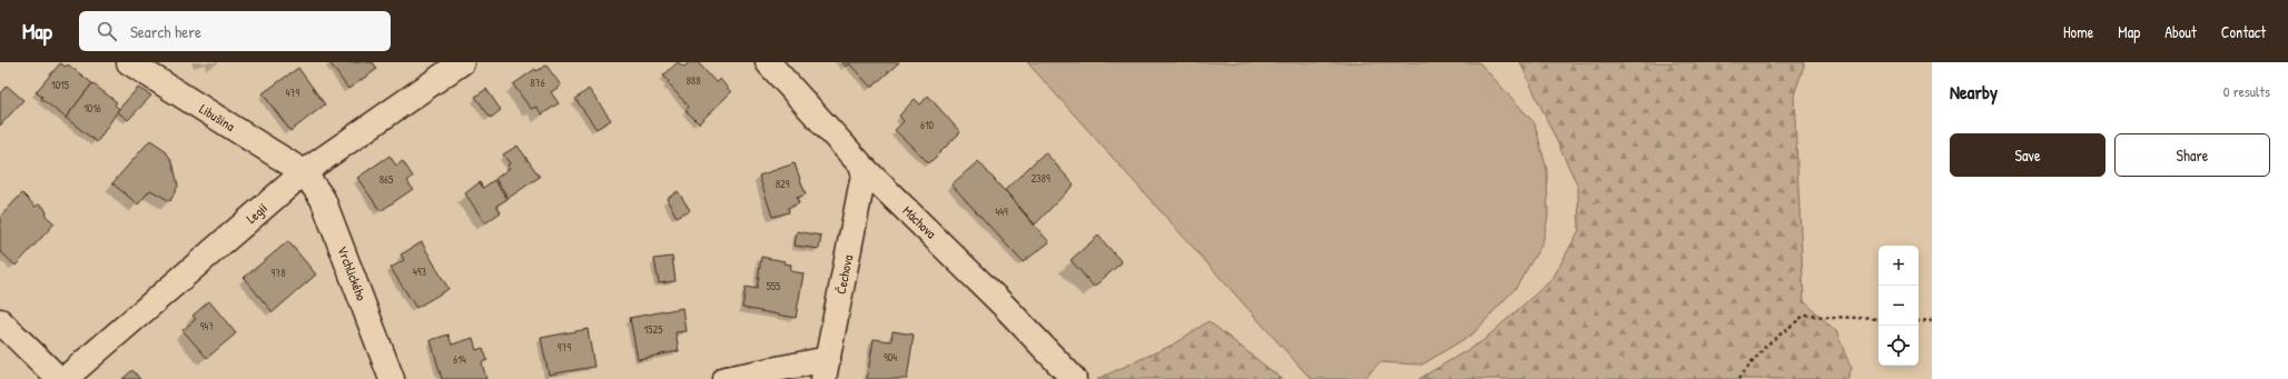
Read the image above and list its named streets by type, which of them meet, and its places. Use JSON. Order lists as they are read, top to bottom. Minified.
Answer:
{"streets":{"street":["Libušina","Legií","Máchova","Vrchlického","Čechova"]},"crossings":[["Libušina","Legií"],["Libušina","Vrchlického"],["Legií","Vrchlického"],["Máchova","Čechova"]],"house_numbers":["888","876","1015","479","1016","610","2389","865","829","449","493","978","555","947","1525","979","904","614"],"page":{"header":"Map","search":"Search here","nav":["Home","Map","About","Contact"],"heading":["Nearby","0 results"],"buttons":["Save","Share"],"map_buttons":["+","−"]}}
